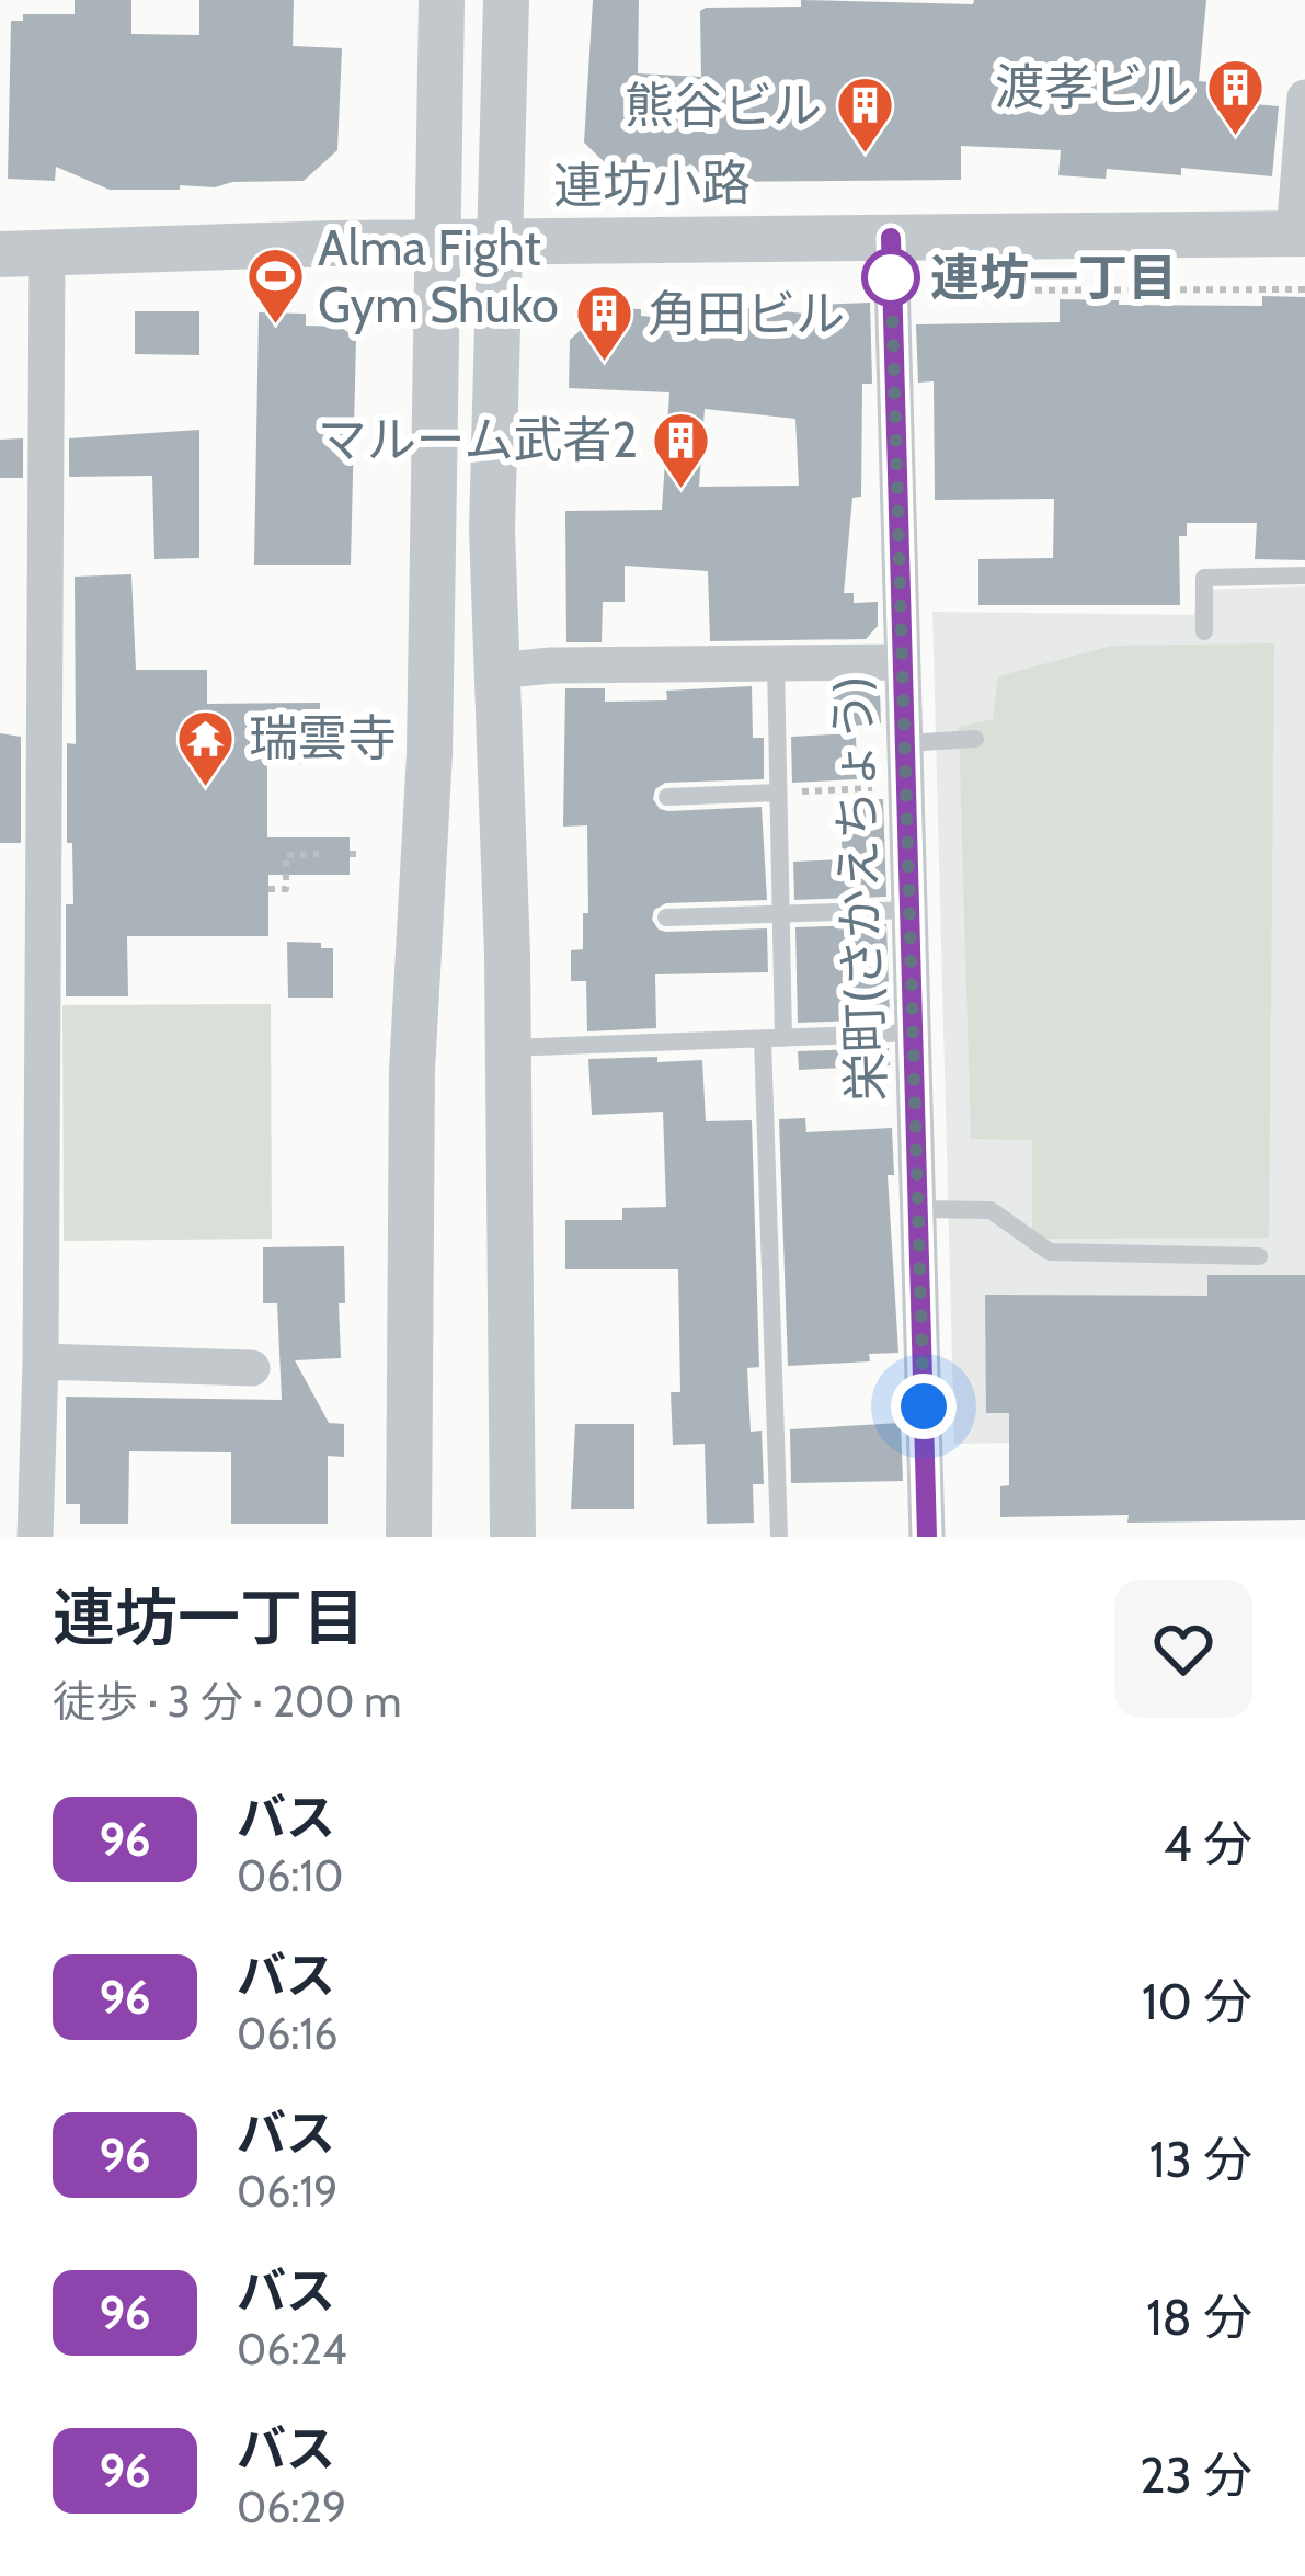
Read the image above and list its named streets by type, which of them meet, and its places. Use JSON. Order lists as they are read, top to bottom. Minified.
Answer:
{"streets":{"street":["連坊小路","栄町(さかえちょう)"]},"crossings":[["連坊小路","栄町(さかえちょう)"]],"places":{"building":["渡孝ビル","熊谷ビル","角田ビル","マルーム武者2"],"other":["連坊一丁目"],"sports":["Alma Fight Gym Shuko"],"temple":["瑞雲寺"]},"lines":["bus line 96"],"page":{"heading":["連坊一丁目","徒歩 · 3 分 · 200 m"],"list":[{"mark":"96","name":"バス","note":"06:10","value":"4 分"},{"mark":"96","name":"バス","note":"06:16","value":"10 分"},{"mark":"96","name":"バス","note":"06:19","value":"13 分"},{"mark":"96","name":"バス","note":"06:24","value":"18 分"},{"mark":"96","name":"バス","note":"06:29","value":"23 分"}]}}
